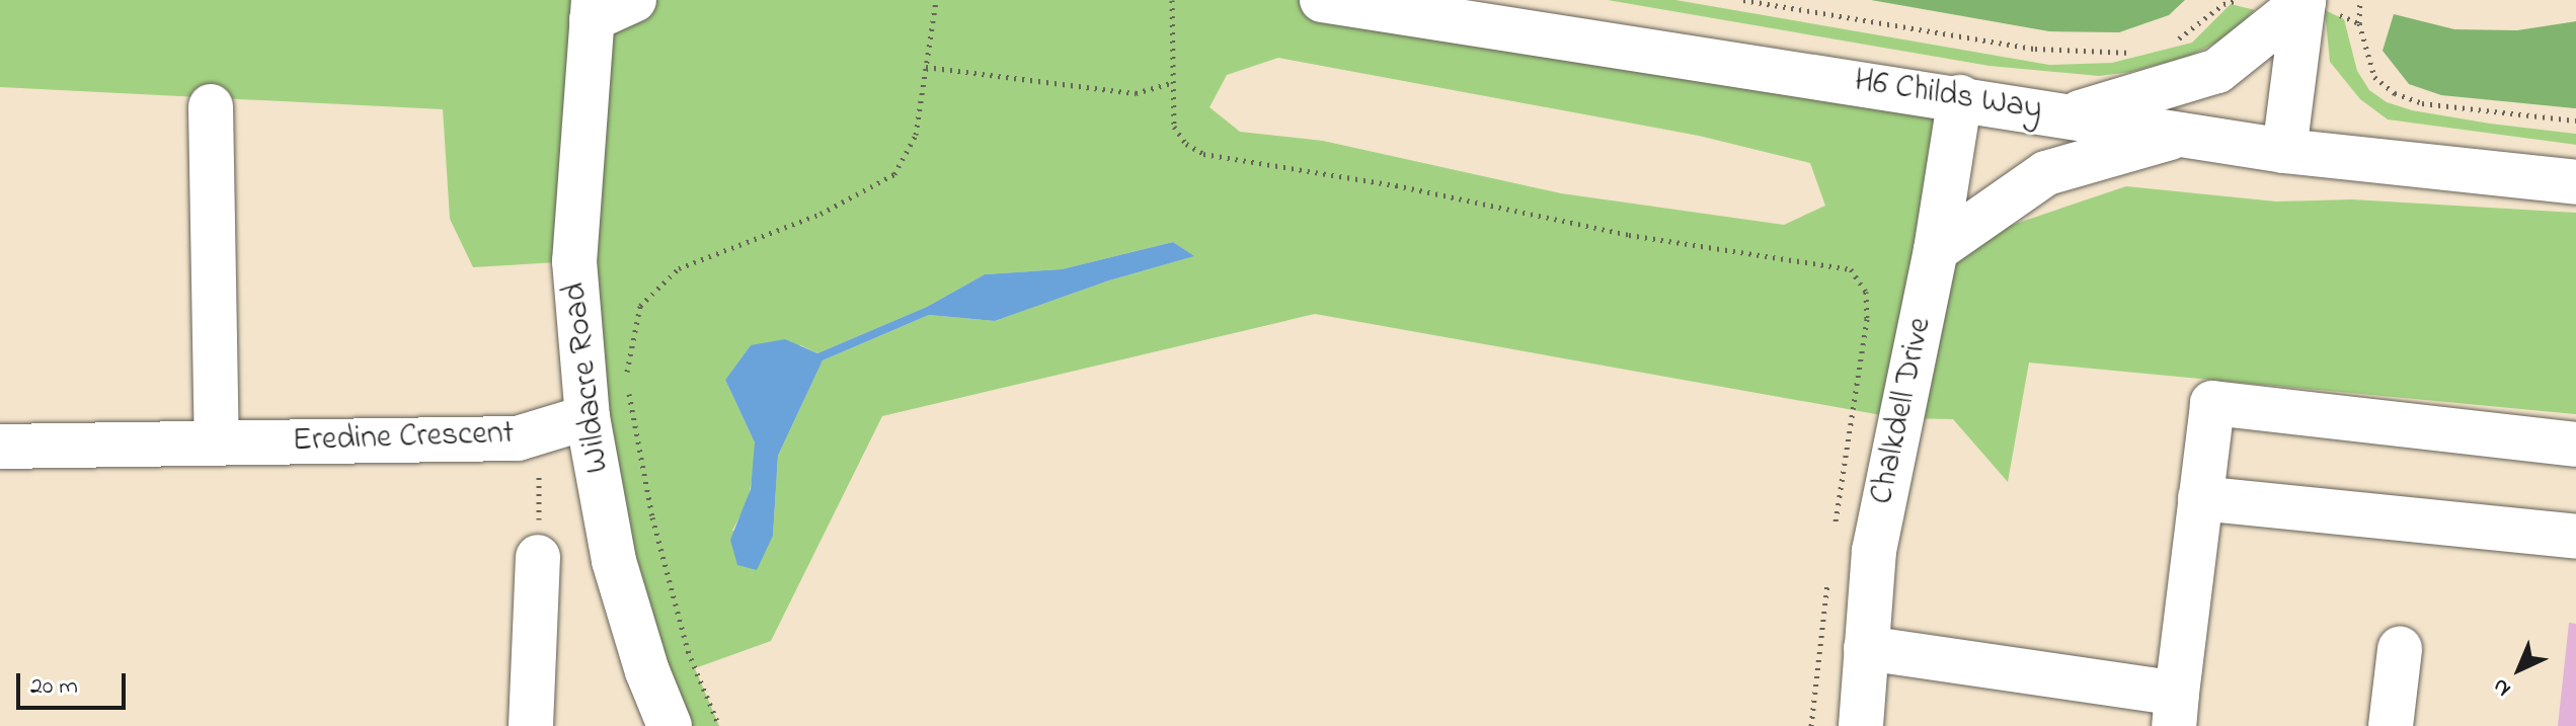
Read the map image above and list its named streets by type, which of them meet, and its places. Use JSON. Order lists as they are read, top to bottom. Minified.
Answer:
{"streets":{"street":["H6 Childs Way","Wildacre Road","Chalkdell Drive","Eredine Crescent"]},"crossings":[["H6 Childs Way","Chalkdell Drive"],["Wildacre Road","Eredine Crescent"]],"scale_bar":"20 m","north":"bottom left"}
